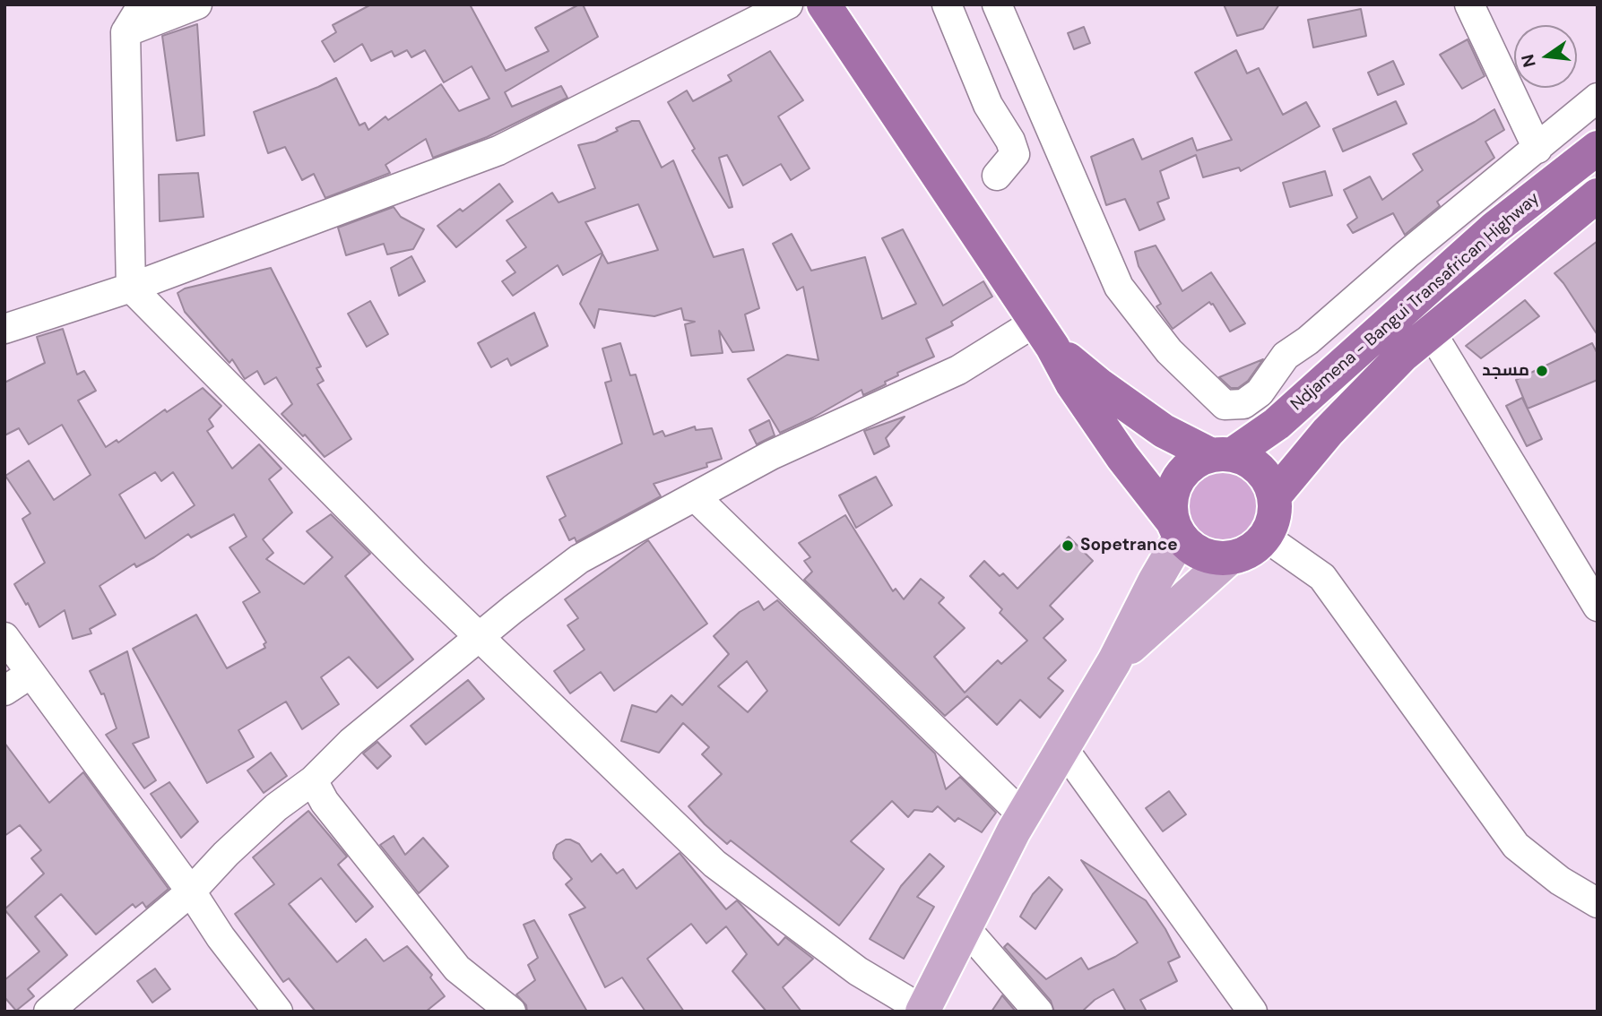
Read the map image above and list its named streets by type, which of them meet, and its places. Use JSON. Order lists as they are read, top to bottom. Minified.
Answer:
{"streets":{"highway":["Ndjamena - Bangui Transafrican Highway"]},"places":["مسجد","Sopetrance"],"north":"left"}
